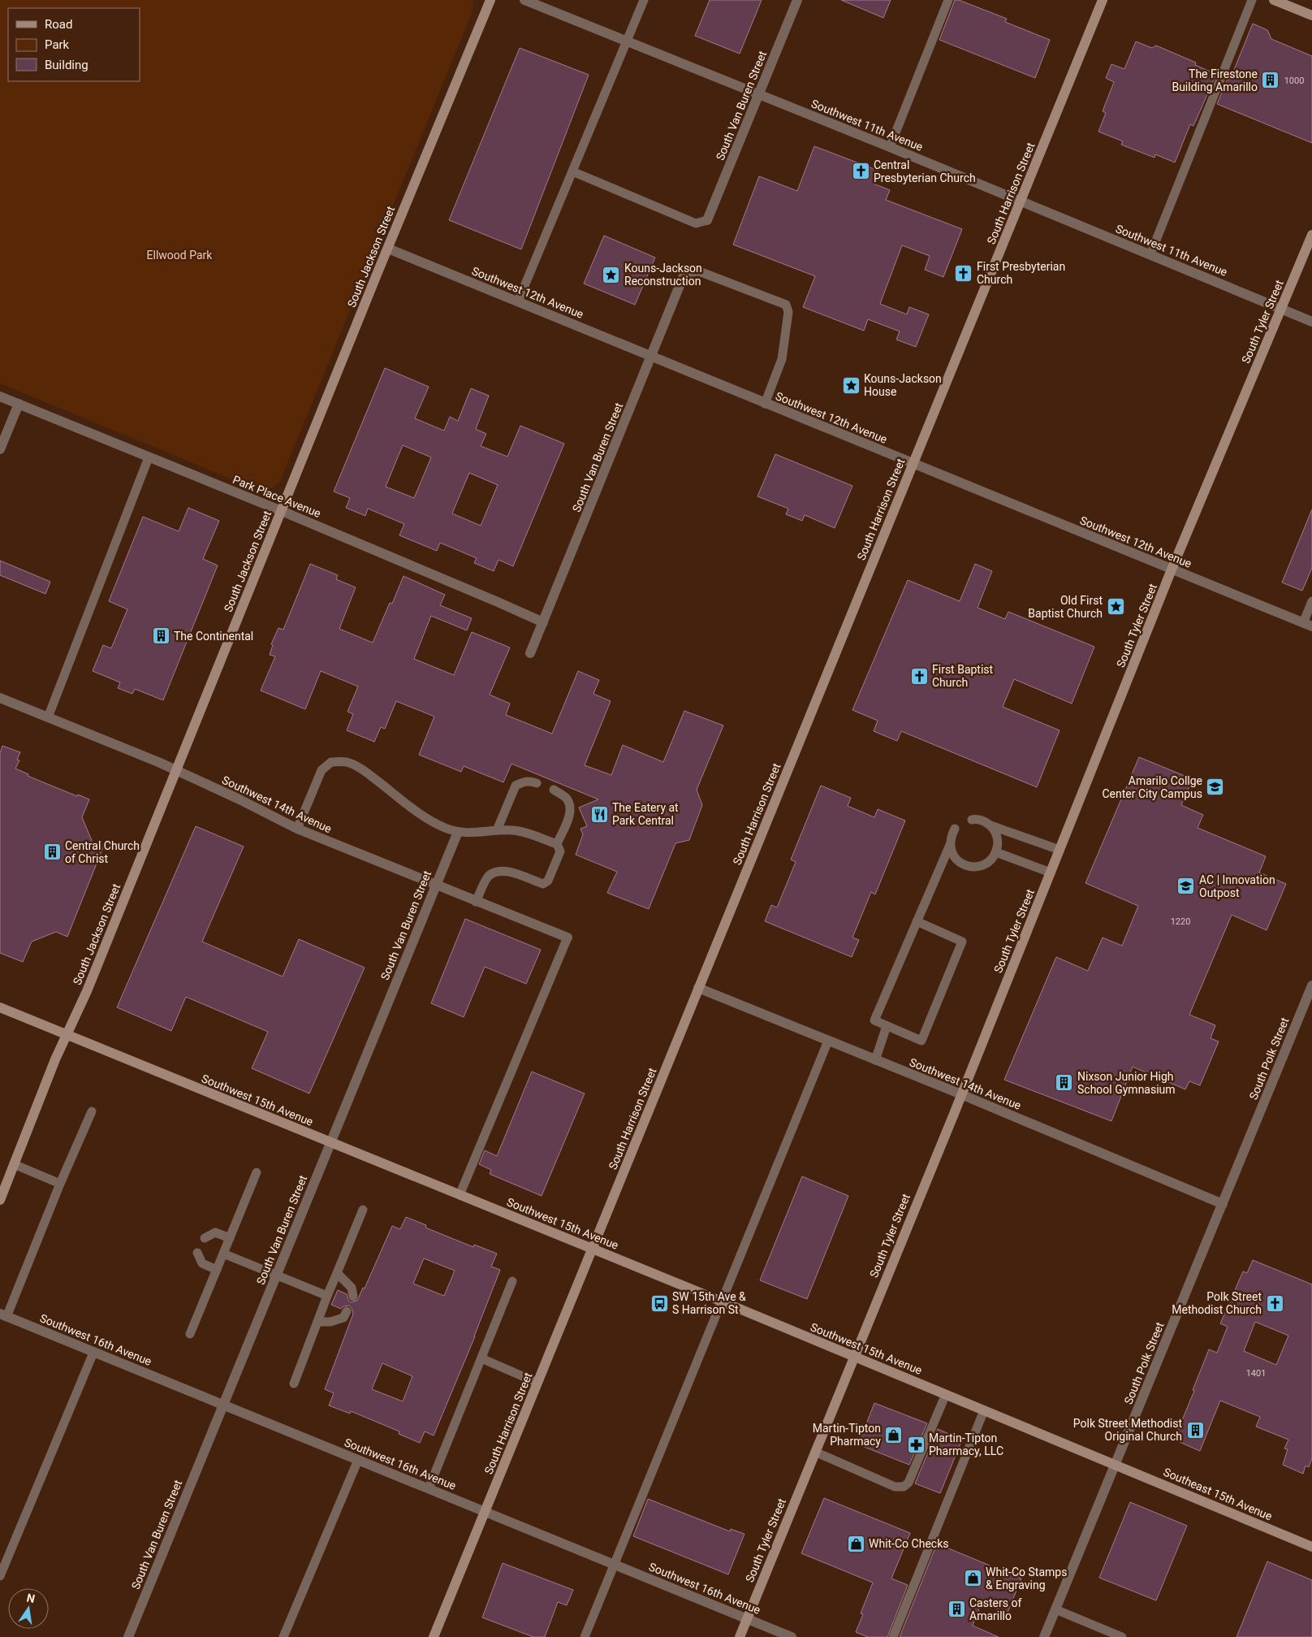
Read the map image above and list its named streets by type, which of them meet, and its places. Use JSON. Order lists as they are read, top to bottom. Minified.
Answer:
{"streets":{"main road":["South Harrison Street","South Jackson Street","South Tyler Street","Southwest 15th Avenue","Southeast 15th Avenue"],"street":["South Van Buren Street","Southwest 11th Avenue","Southwest 12th Avenue","Park Place Avenue","Southwest 14th Avenue","South Polk Street","Southwest 16th Avenue"]},"crossings":[["South Van Buren Street","Southwest 11th Avenue"],["South Van Buren Street","Southwest 12th Avenue"],["South Van Buren Street","Park Place Avenue"],["South Van Buren Street","Southwest 14th Avenue"],["South Van Buren Street","Southwest 15th Avenue"],["South Van Buren Street","Southwest 16th Avenue"],["Southwest 11th Avenue","South Harrison Street"],["Southwest 11th Avenue","South Tyler Street"],["South Harrison Street","Southwest 12th Avenue"],["South Harrison Street","Southwest 14th Avenue"],["South Harrison Street","Southwest 15th Avenue"],["South Harrison Street","Southwest 16th Avenue"],["South Jackson Street","Southwest 12th Avenue"],["South Jackson Street","Park Place Avenue"],["South Jackson Street","Southwest 14th Avenue"],["South Jackson Street","Southwest 15th Avenue"],["Southwest 12th Avenue","South Tyler Street"],["South Tyler Street","Southwest 14th Avenue"],["South Tyler Street","Southwest 15th Avenue"],["South Tyler Street","Southwest 16th Avenue"],["Southwest 14th Avenue","South Polk Street"],["South Polk Street","Southwest 15th Avenue"],["South Polk Street","Southeast 15th Avenue"],["Southwest 15th Avenue","Southeast 15th Avenue"]],"parks":["Ellwood Park"],"places":{"building":["The Firestone Building Amarillo","The Continental","Central Church of Christ","Nixson Junior High School Gymnasium","Polk Street Methodist Original Church","Casters of Amarillo"],"church":["Central Presbyterian Church","First Presbyterian Church","First Baptist Church","Polk Street Methodist Church"],"place":["Kouns-Jackson Reconstruction","Kouns-Jackson House","Old First Baptist Church"],"school or university":["Amarilo Collge Center City Campus","AC | Innovation Outpost"],"restaurant":["The Eatery at Park Central"],"bus stop":["SW 15th Ave & S Harrison St"],"shop":["Martin-Tipton Pharmacy","Whit-Co Checks","Whit-Co Stamps & Engraving"],"pharmacy":["Martin-Tipton Pharmacy, LLC"]},"house_numbers":["1000","1220","1401"],"legend":["Road","Park","Building"],"north":"top"}
